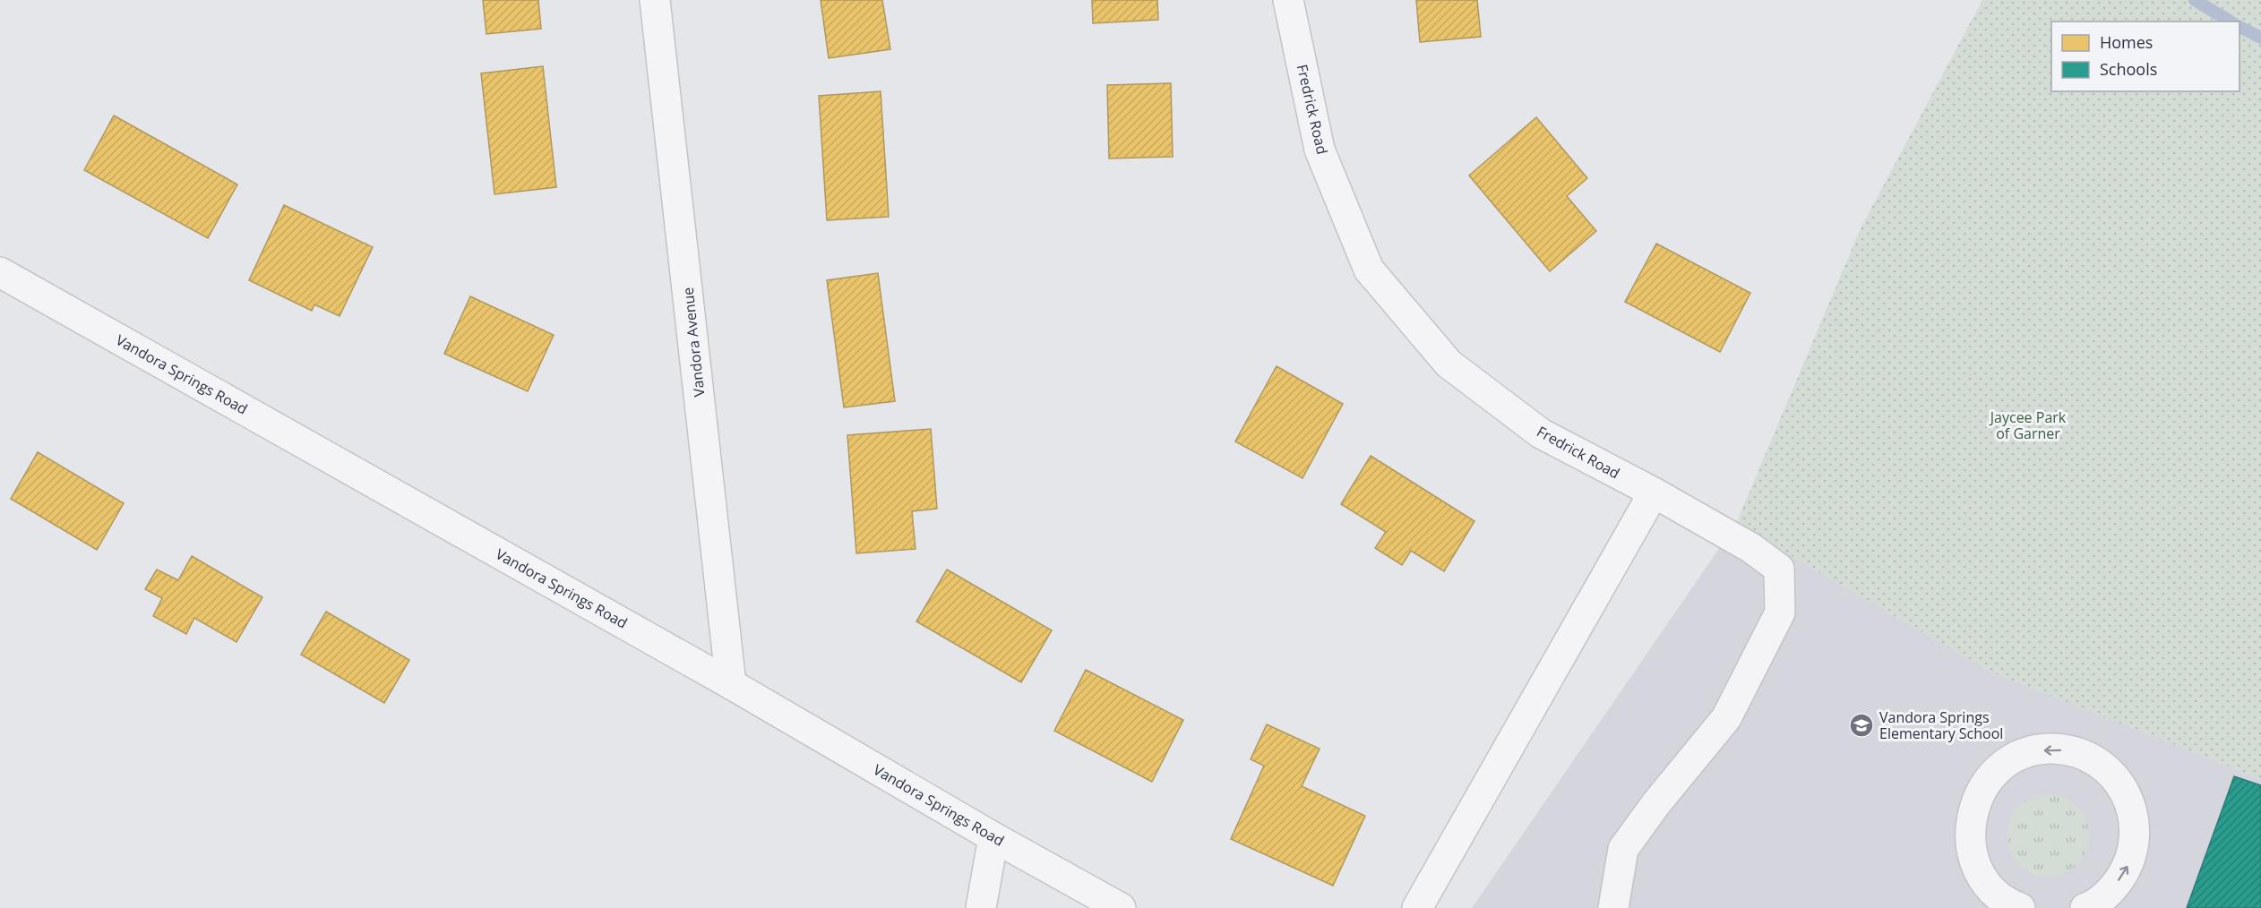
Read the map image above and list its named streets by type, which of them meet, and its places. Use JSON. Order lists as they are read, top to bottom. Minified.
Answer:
{"streets":{"street":["Fredrick Road","Vandora Avenue","Vandora Springs Road"]},"crossings":[["Vandora Avenue","Vandora Springs Road"]],"parks":["Jaycee Park of Garner"],"places":{"school or university":["Vandora Springs Elementary School"]},"legend":["Homes","Schools"]}
